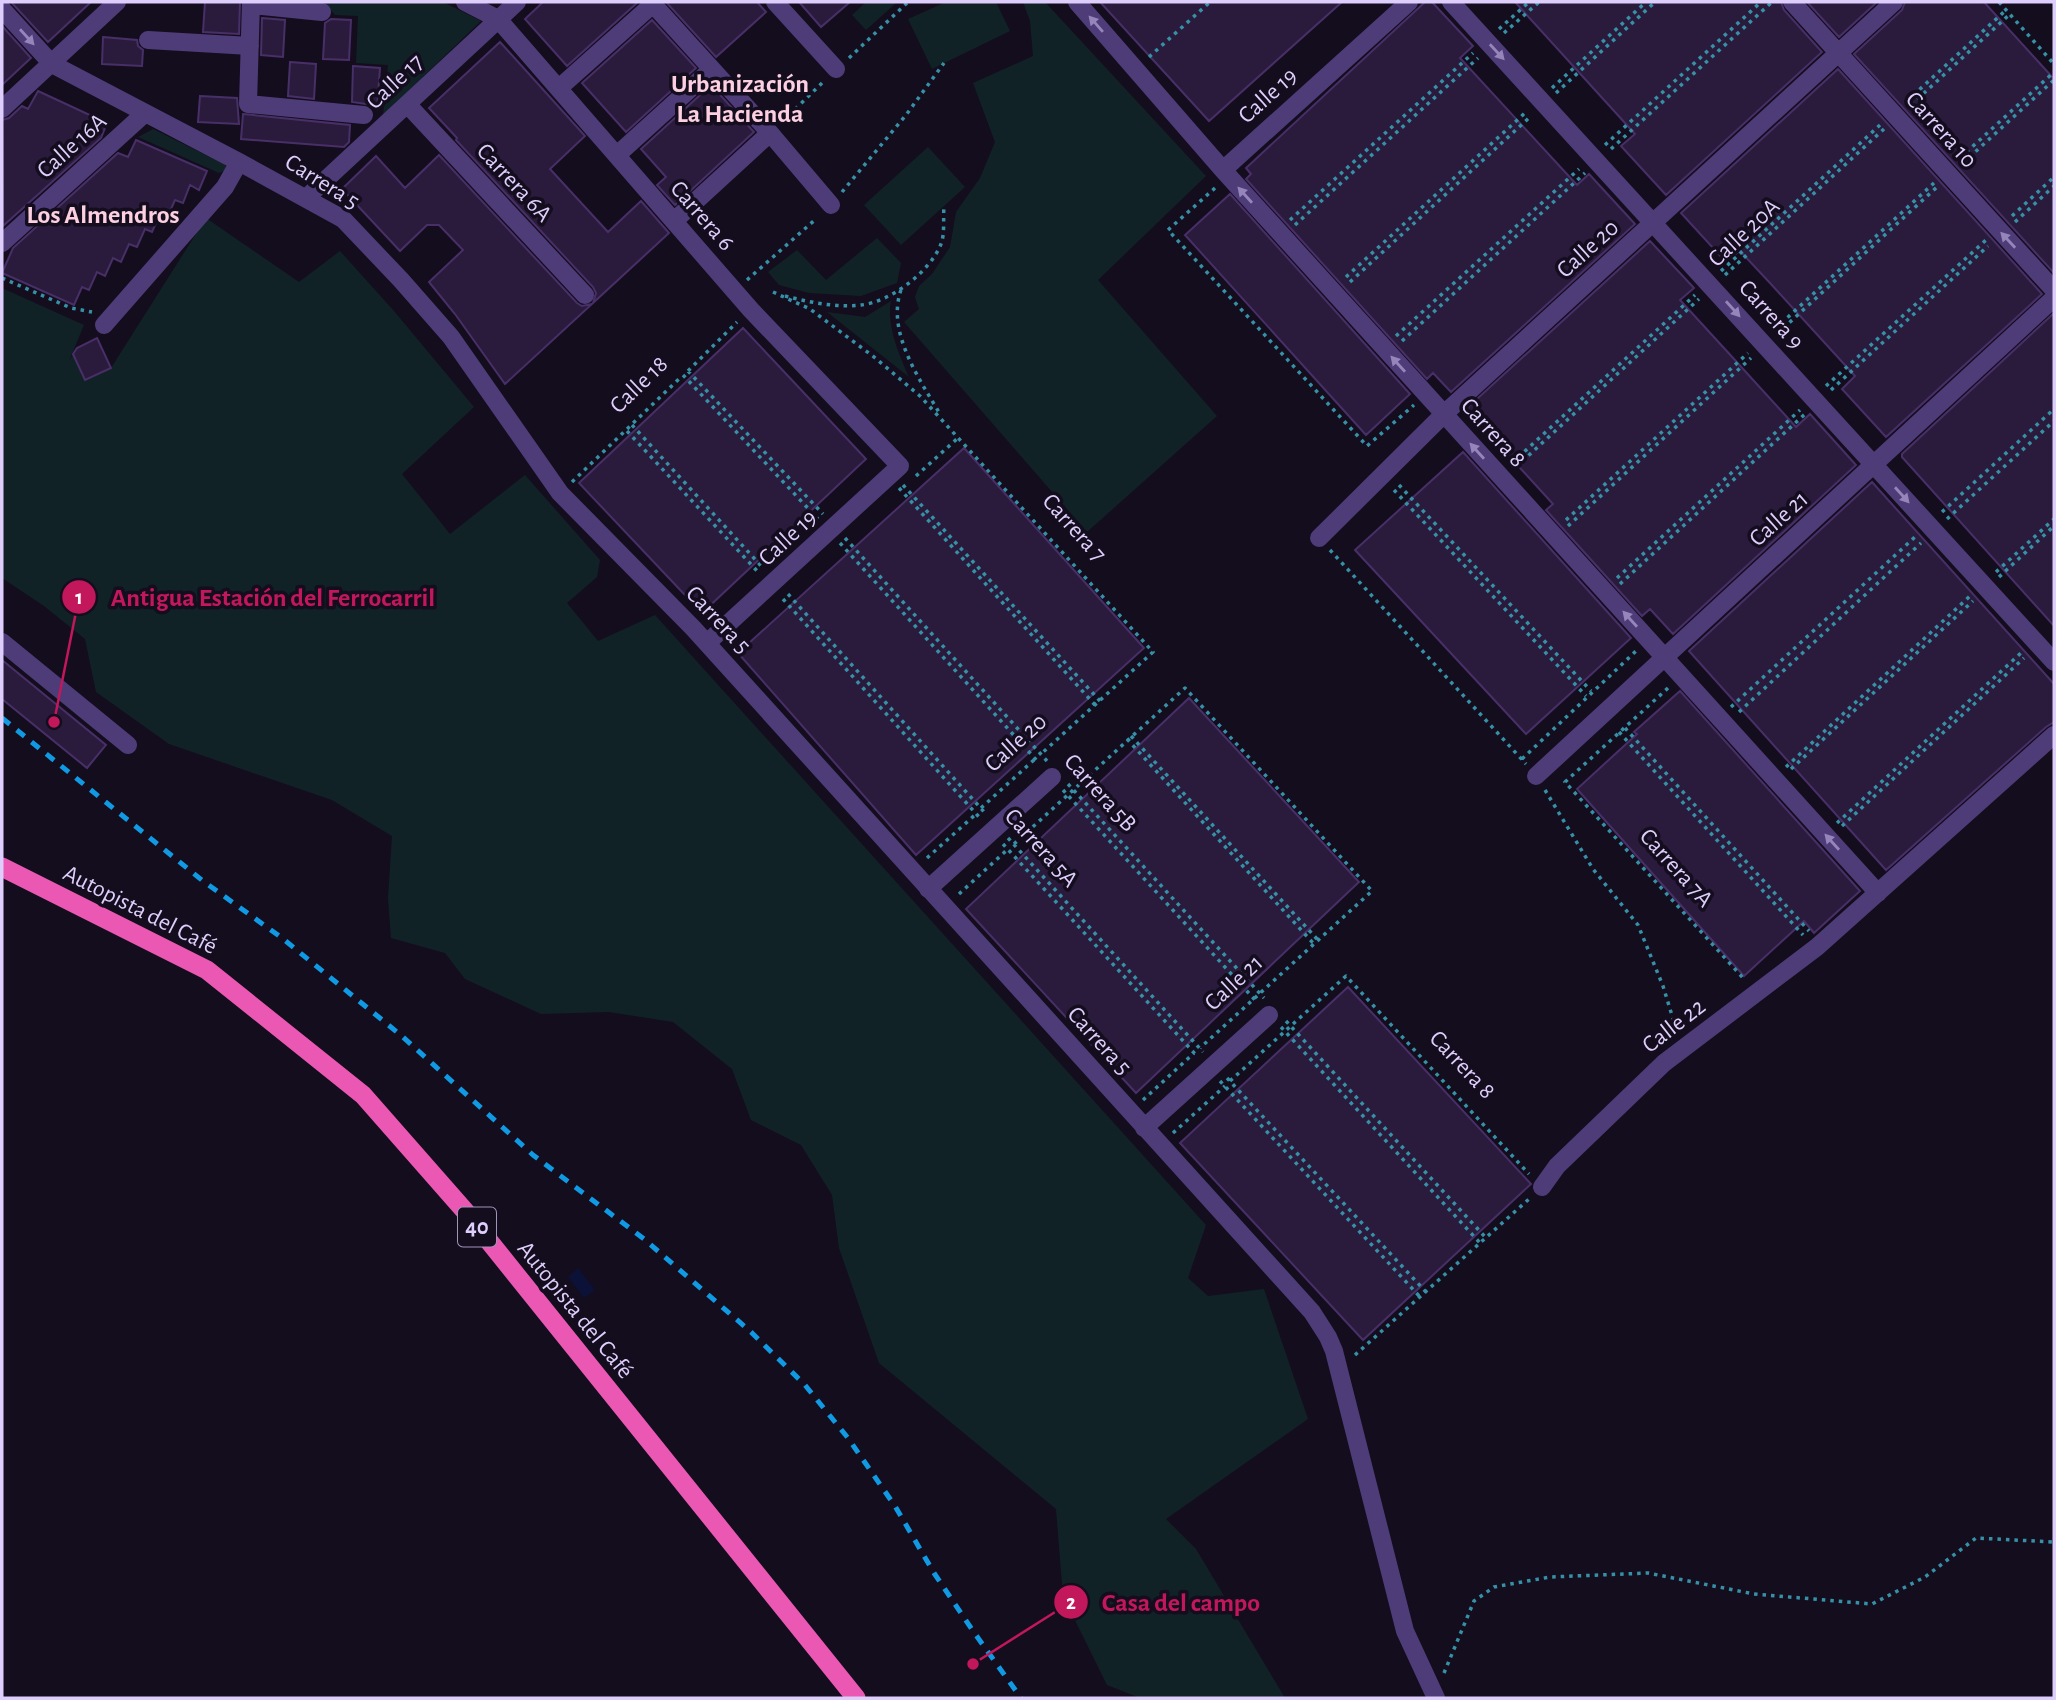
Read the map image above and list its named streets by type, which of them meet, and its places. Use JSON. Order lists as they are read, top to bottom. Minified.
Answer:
{"streets":{"highway":["Autopista del Café","40"],"street":["Calle 17","Calle 19","Carrera 10","Calle 16A","Carrera 5","Carrera 6A","Carrera 6","Calle 20","Carrera 9","Carrera 8","Calle 21","Calle 22"],"path":["Calle 20A","Calle 18","Carrera 7","Carrera 5B","Carrera 5A","Carrera 7A"]},"crossings":[["Calle 17","Carrera 5"],["Calle 17","Carrera 6A"],["Calle 17","Carrera 6"],["Calle 19","Carrera 5"],["Calle 19","Carrera 6"],["Calle 19","Carrera 8"],["Calle 19","Carrera 5B"],["Calle 19","Carrera 5A"],["Carrera 10","Calle 20A"],["Carrera 10","Calle 20"],["Calle 16A","Carrera 5"],["Carrera 5","Calle 20"],["Carrera 5","Calle 18"],["Carrera 5","Calle 21"],["Carrera 6","Calle 18"],["Calle 20A","Carrera 9"],["Calle 20A","Carrera 8"],["Calle 20","Carrera 9"],["Calle 20","Carrera 8"],["Calle 20","Carrera 7"],["Calle 20","Carrera 5B"],["Calle 20","Carrera 5A"],["Carrera 9","Calle 21"],["Calle 18","Carrera 5B"],["Calle 18","Carrera 5A"],["Carrera 8","Calle 21"],["Carrera 8","Carrera 5B"],["Carrera 8","Calle 22"],["Calle 21","Carrera 5B"],["Calle 21","Carrera 5A"]],"districts":["Urbanización La Hacienda","Los Almendros"],"places":["Antigua Estación del Ferrocarril","Casa del campo"]}
